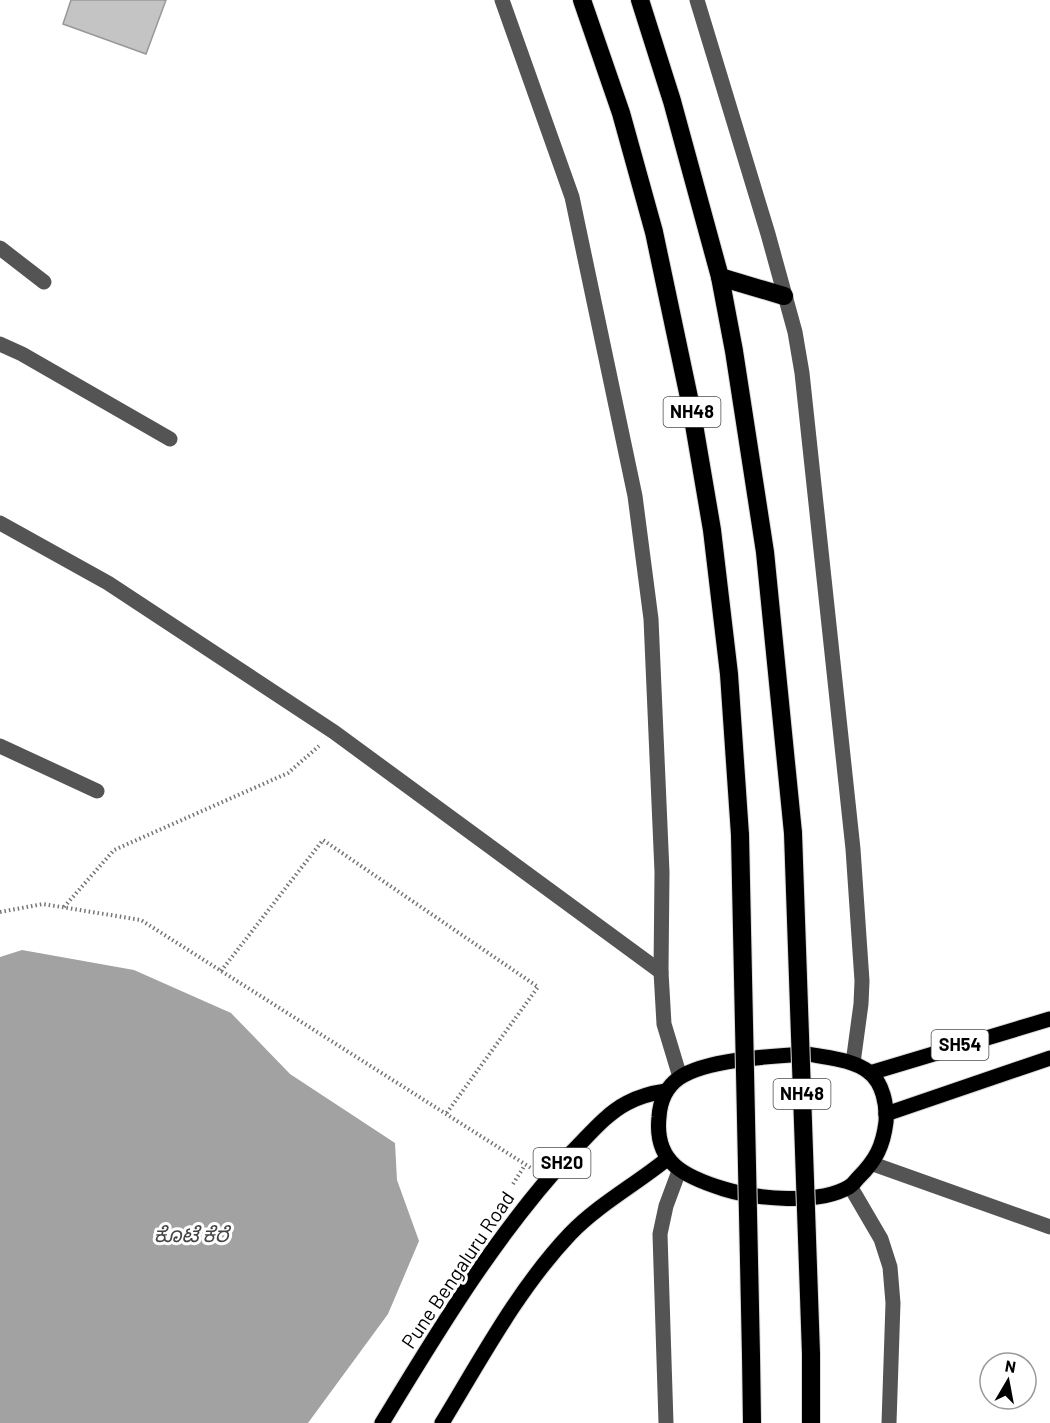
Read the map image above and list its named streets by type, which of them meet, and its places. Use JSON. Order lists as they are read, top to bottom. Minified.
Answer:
{"streets":{"highway":["NH48"],"main road":["SH54","SH20","Pune Bengaluru Road"]},"crossings":[["SH54","SH20"],["SH54","Pune Bengaluru Road"],["SH20","Pune Bengaluru Road"]],"water":["ಕೊಟೆ ಕೆರೆ"],"north":"top"}
